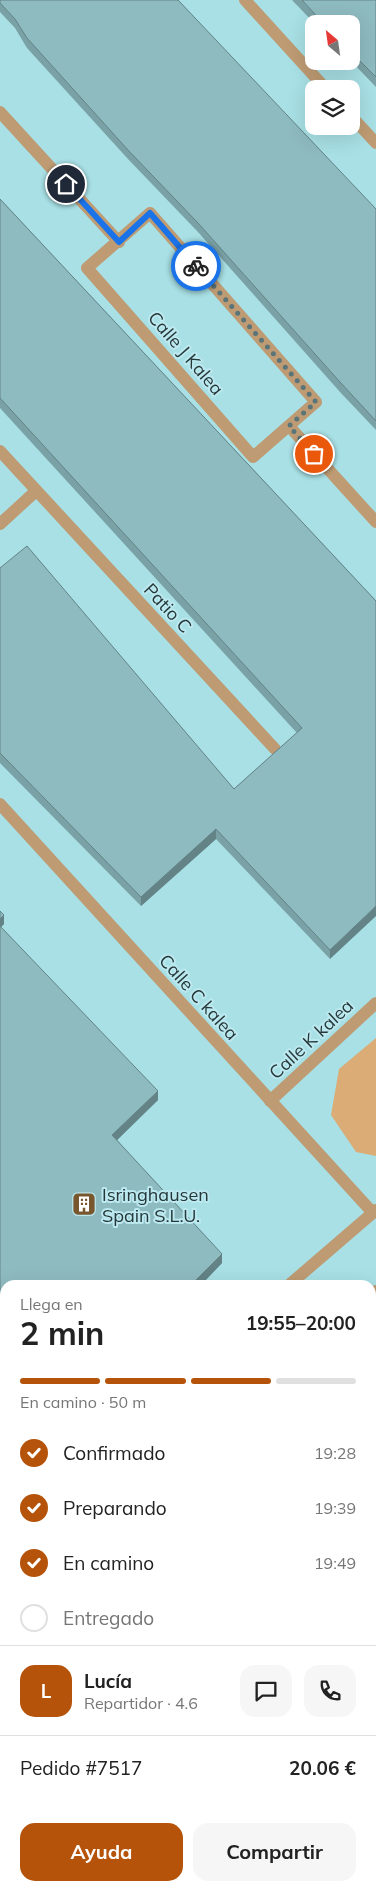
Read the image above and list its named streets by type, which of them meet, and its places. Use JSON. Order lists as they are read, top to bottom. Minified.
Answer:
{"streets":{"street":["Calle J Kalea","Patio C","Calle C kalea","Calle K kalea"]},"crossings":[["Calle C kalea","Calle K kalea"]],"places":{"building":["Isringhausen Spain S.L.U."]},"north":"top left","page":{"heading":["2 min","Llega en","19:55–20:00"],"panel":["Lucía","Repartidor · 4.6","Pedido #7517","20.06 €"],"bar":"En camino · 50 m","list":[["Confirmado","19:28"],["Preparando","19:39"],["En camino","19:49"],"Entregado"],"round":"L","buttons":["Ayuda","Compartir"]}}
